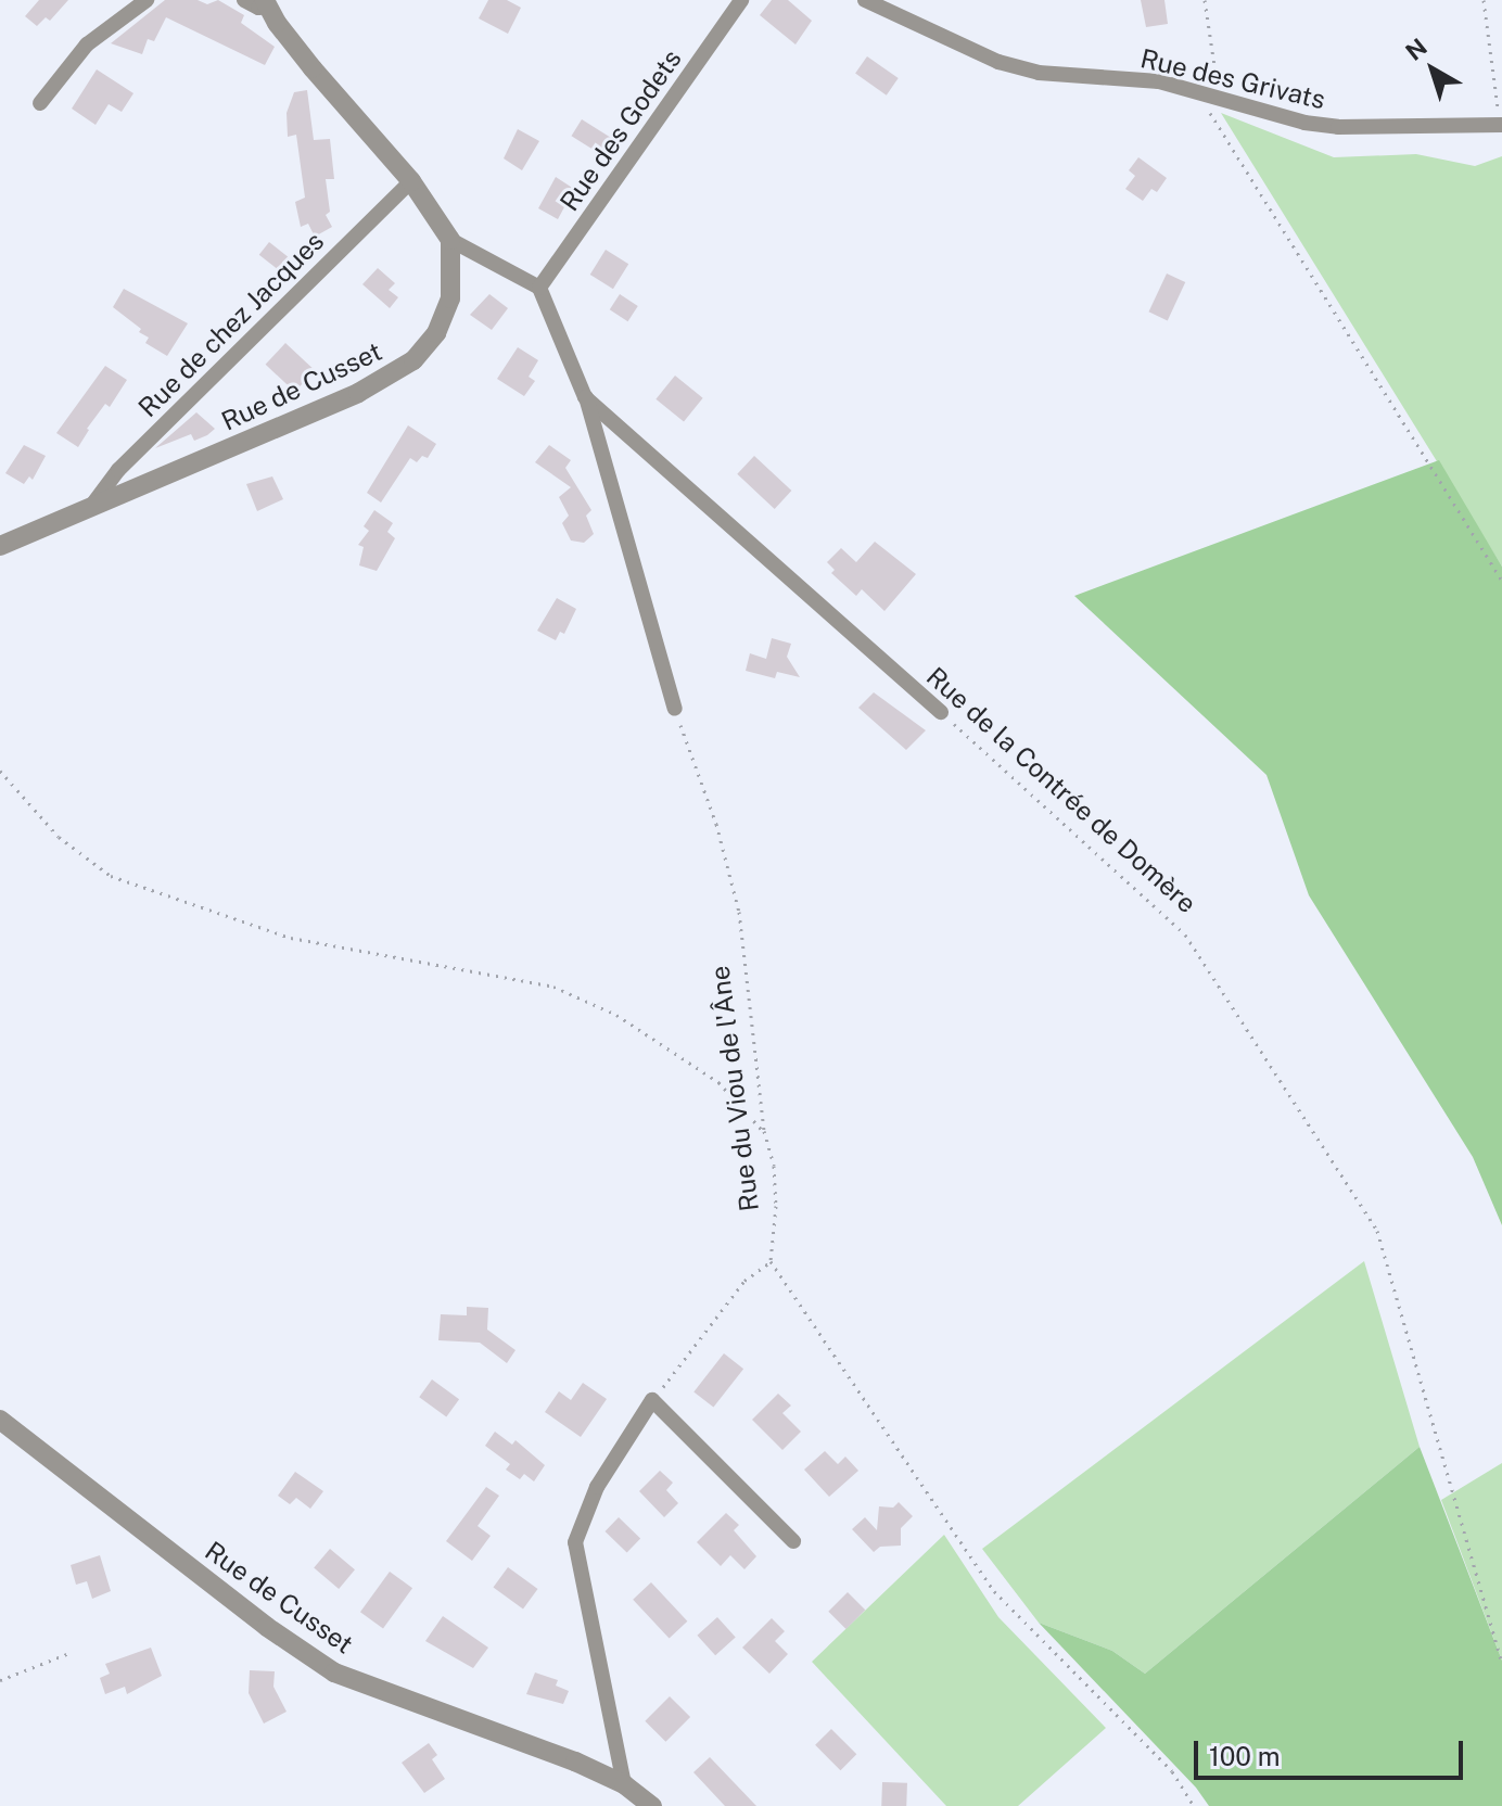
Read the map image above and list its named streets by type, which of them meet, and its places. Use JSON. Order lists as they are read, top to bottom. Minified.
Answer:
{"streets":{"street":["Rue des Grivats","Rue des Godets","Rue de chez Jacques","Rue de Cusset","Rue de la Contrée de Domère"],"path":["Rue du Viou de l'Âne"]},"crossings":[["Rue des Godets","Rue de la Contrée de Domère"],["Rue de chez Jacques","Rue de Cusset"]],"scale_bar":"100 m","north":"top left"}
